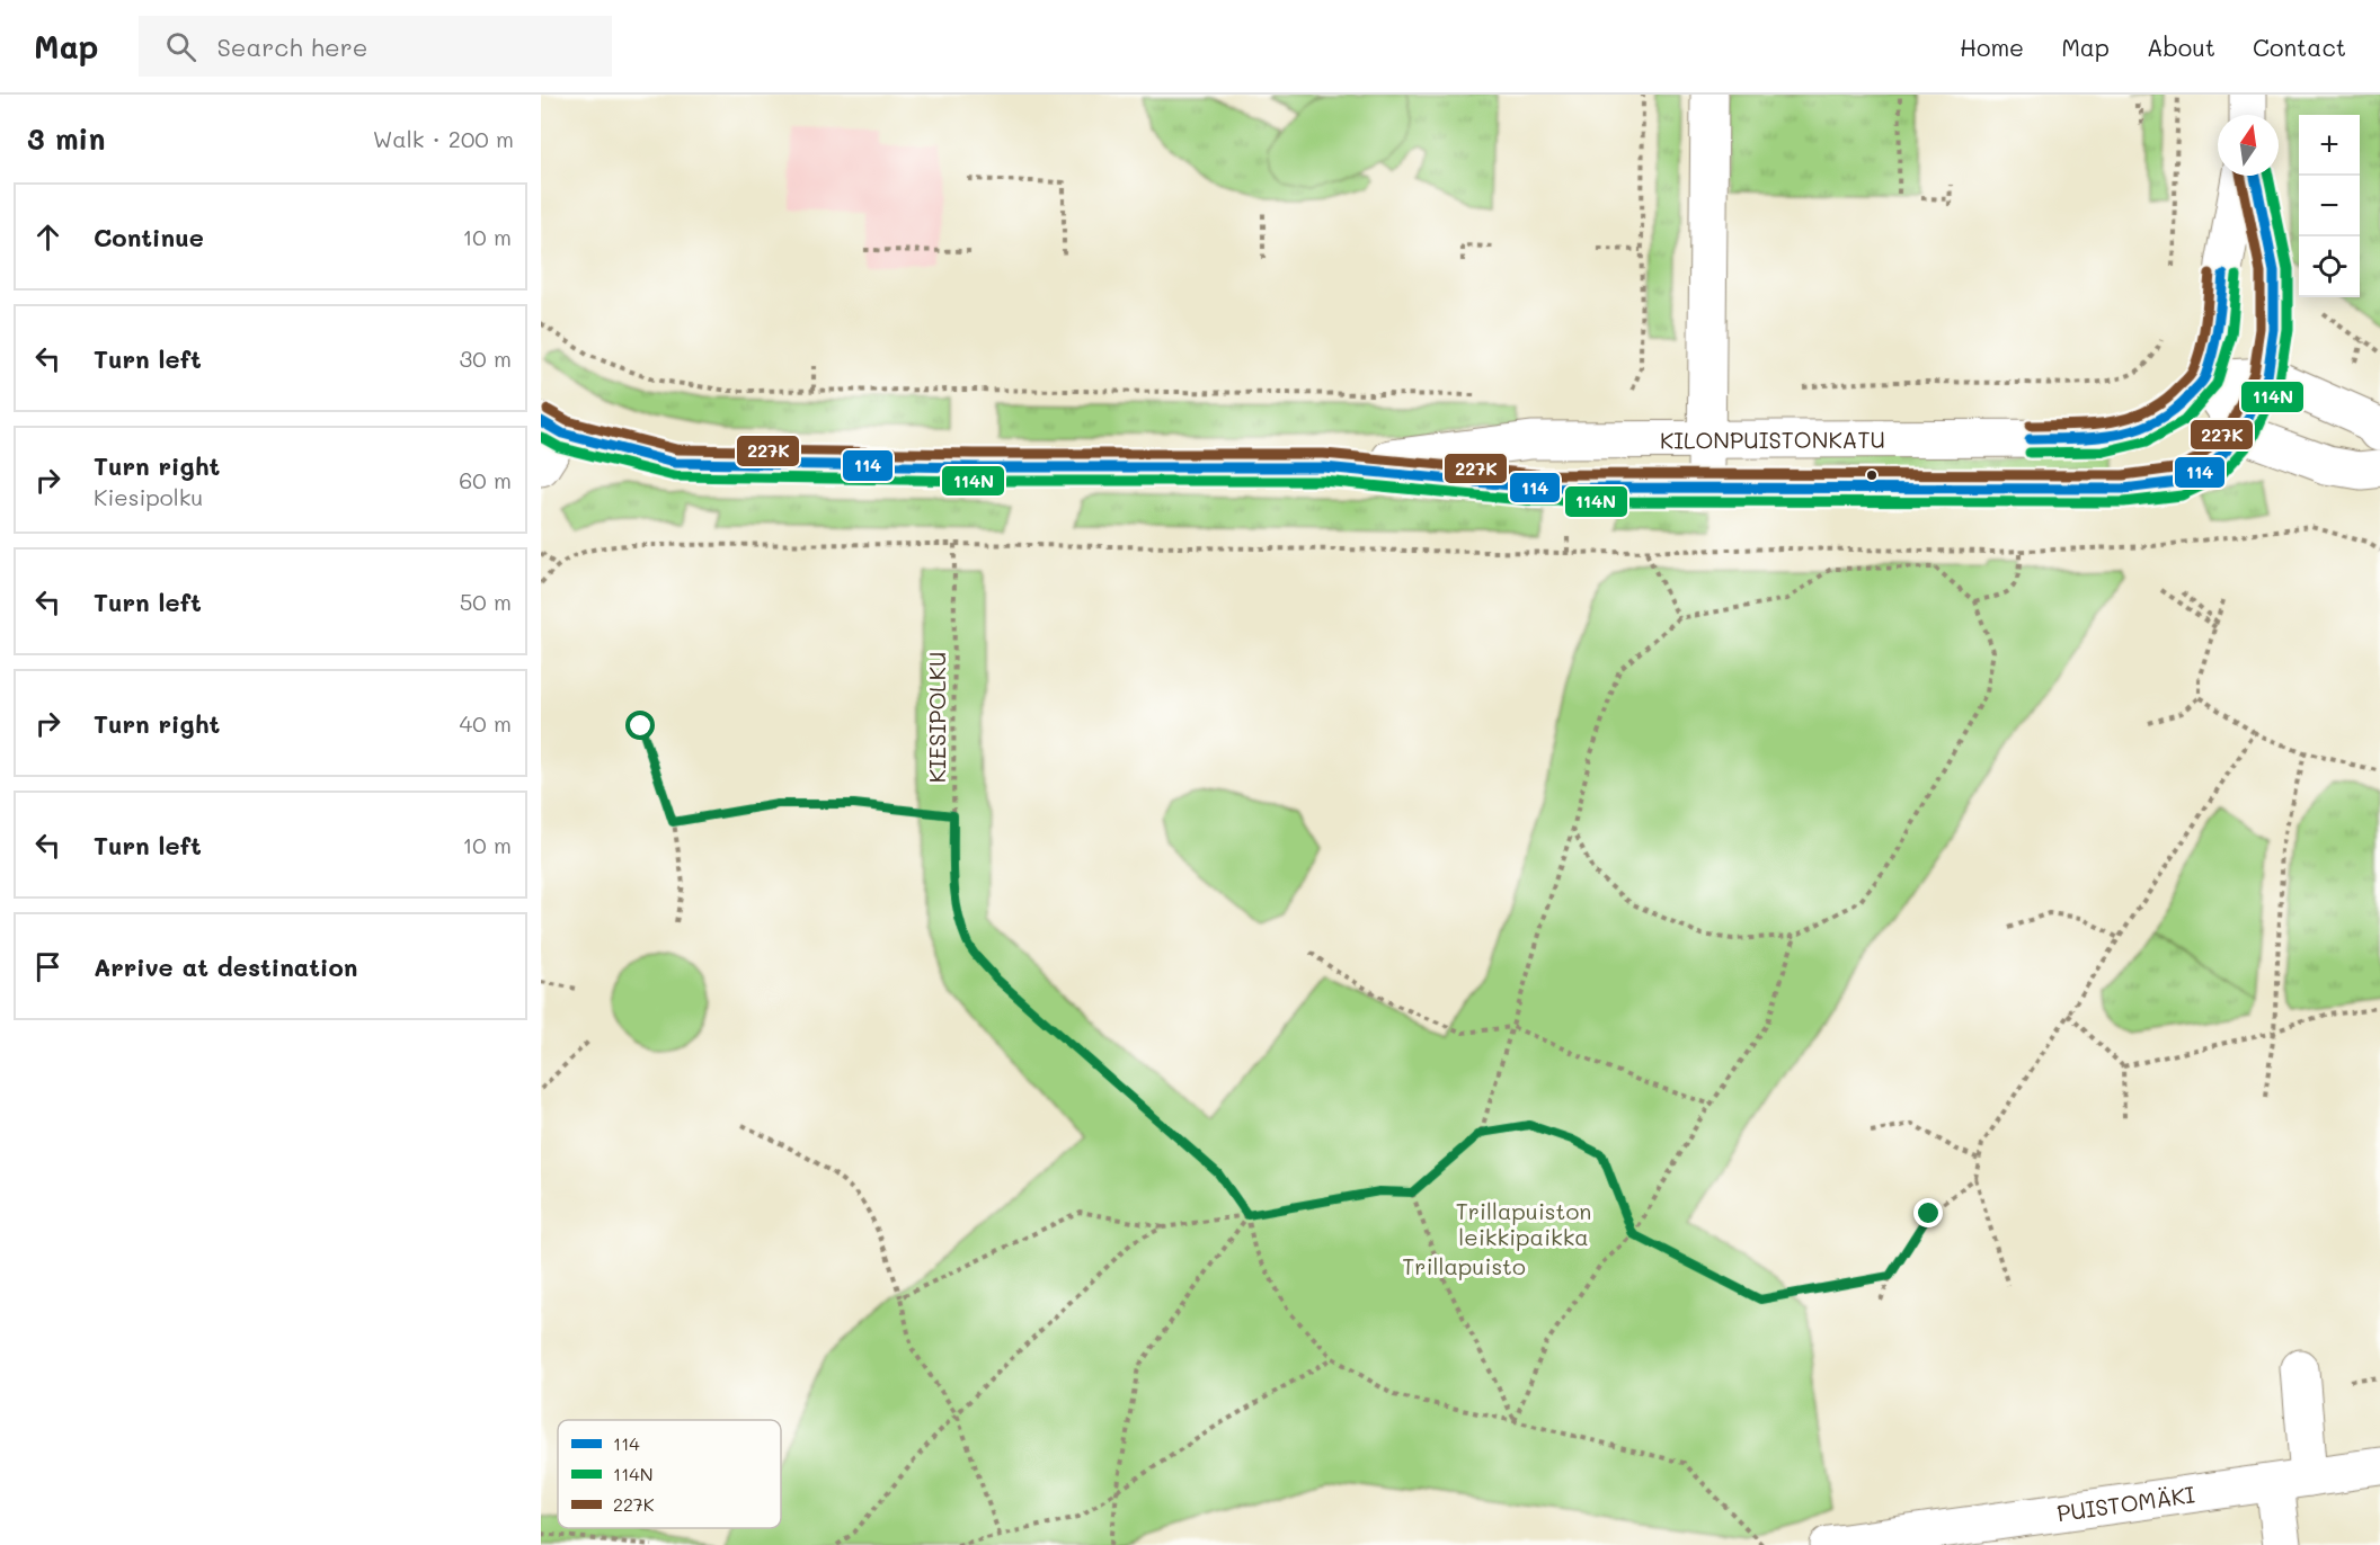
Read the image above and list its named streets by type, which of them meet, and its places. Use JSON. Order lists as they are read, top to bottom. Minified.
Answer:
{"streets":{"street":["KILONPUISTONKATU","PUISTOMÄKI"],"path":["KIESIPOLKU"]},"parks":["Trillapuiston leikkipaikka","Trillapuisto"],"lines":["transit line 114","transit line 114N","transit line 227K"],"legend":["114","114N","227K"],"north":"top","page":{"header":"Map","search":"Search here","nav":["Home","Map","About","Contact"],"heading":["3 min","Walk · 200 m"],"map_buttons":["+","−"],"list":[["Continue","10 m"],["Turn left","30 m"],["Turn right","Kiesipolku","60 m"],["Turn left","50 m"],["Turn right","40 m"],["Turn left","10 m"],"Arrive at destination"]}}
